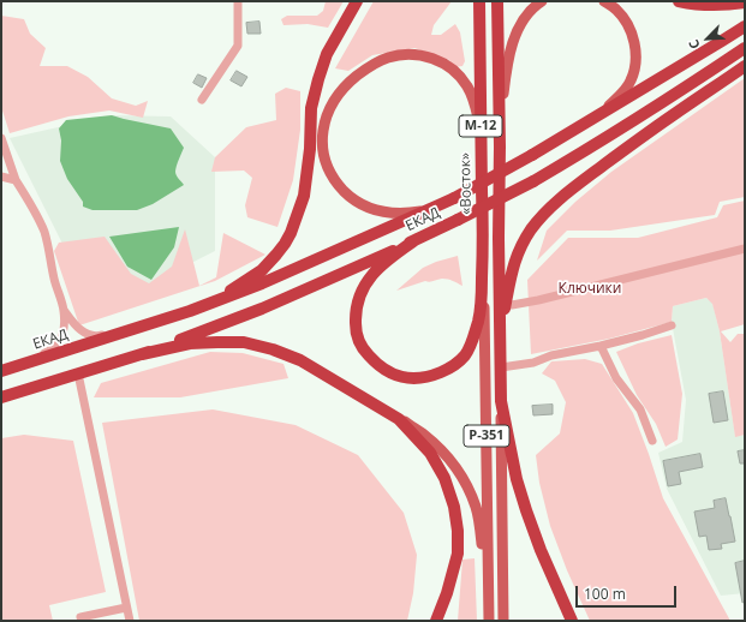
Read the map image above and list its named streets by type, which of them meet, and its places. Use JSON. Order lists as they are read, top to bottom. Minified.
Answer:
{"streets":{"highway":["М-12","«Восток»","ЕКАД","Р-351"]},"crossings":[["«Восток»","ЕКАД"],["«Восток»","Р-351"]],"parks":["Ключики"],"scale_bar":"100 m","north":"bottom left"}
